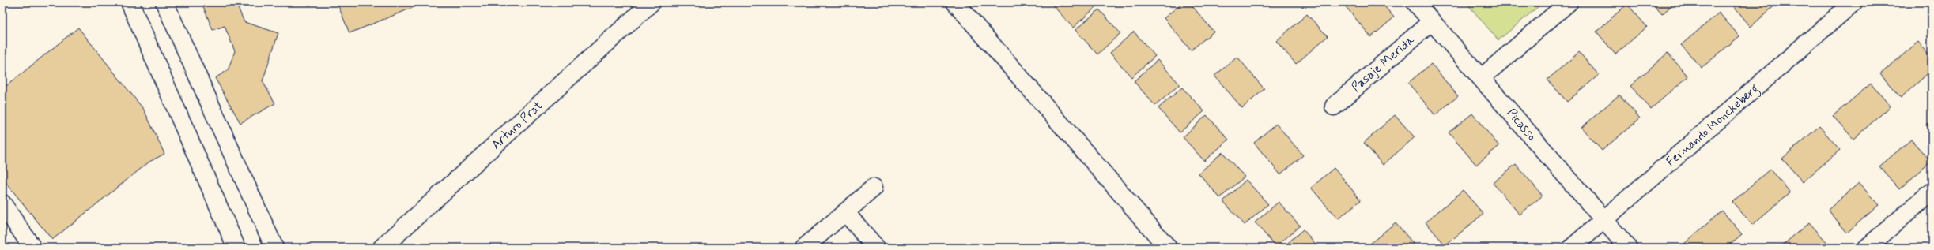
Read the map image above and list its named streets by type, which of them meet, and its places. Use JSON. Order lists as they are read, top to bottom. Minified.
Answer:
{"streets":{"street":["Pasaje Merida","Picasso","Arturo Prat","Fernando Monckeberg"]},"crossings":[["Pasaje Merida","Picasso"],["Picasso","Fernando Monckeberg"]]}
